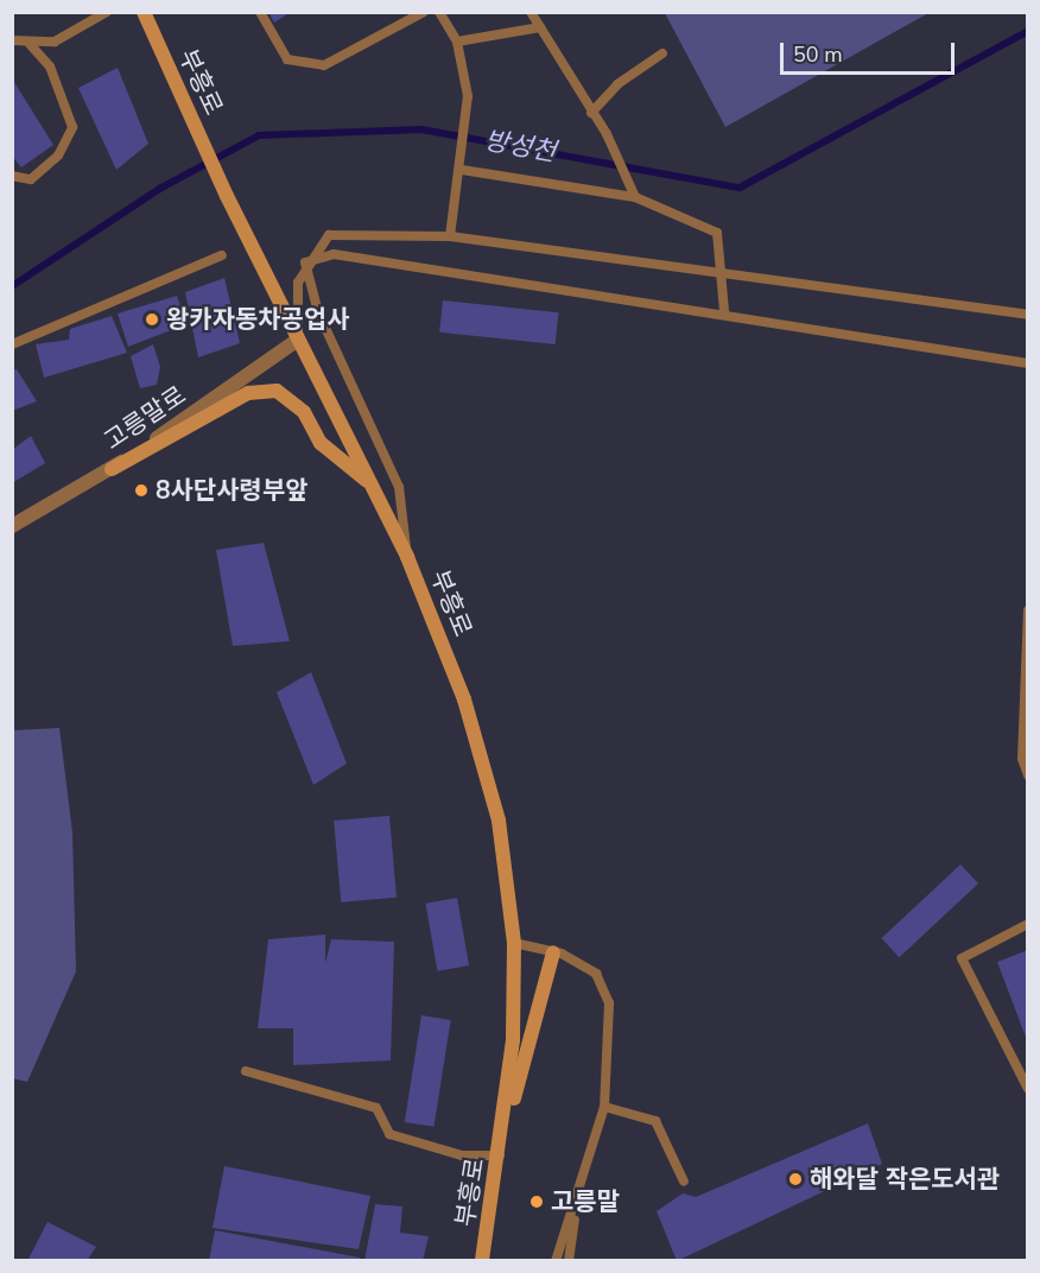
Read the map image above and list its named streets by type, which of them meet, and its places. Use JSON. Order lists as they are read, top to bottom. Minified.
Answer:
{"streets":{"main road":["부흥로"],"street":["고릉말로"]},"crossings":[["부흥로","고릉말로"]],"water":["방성천"],"places":["왕카자동차공업사","8사단사령부앞","해와달 작은도서관","고릉말"],"scale_bar":"50 m"}
